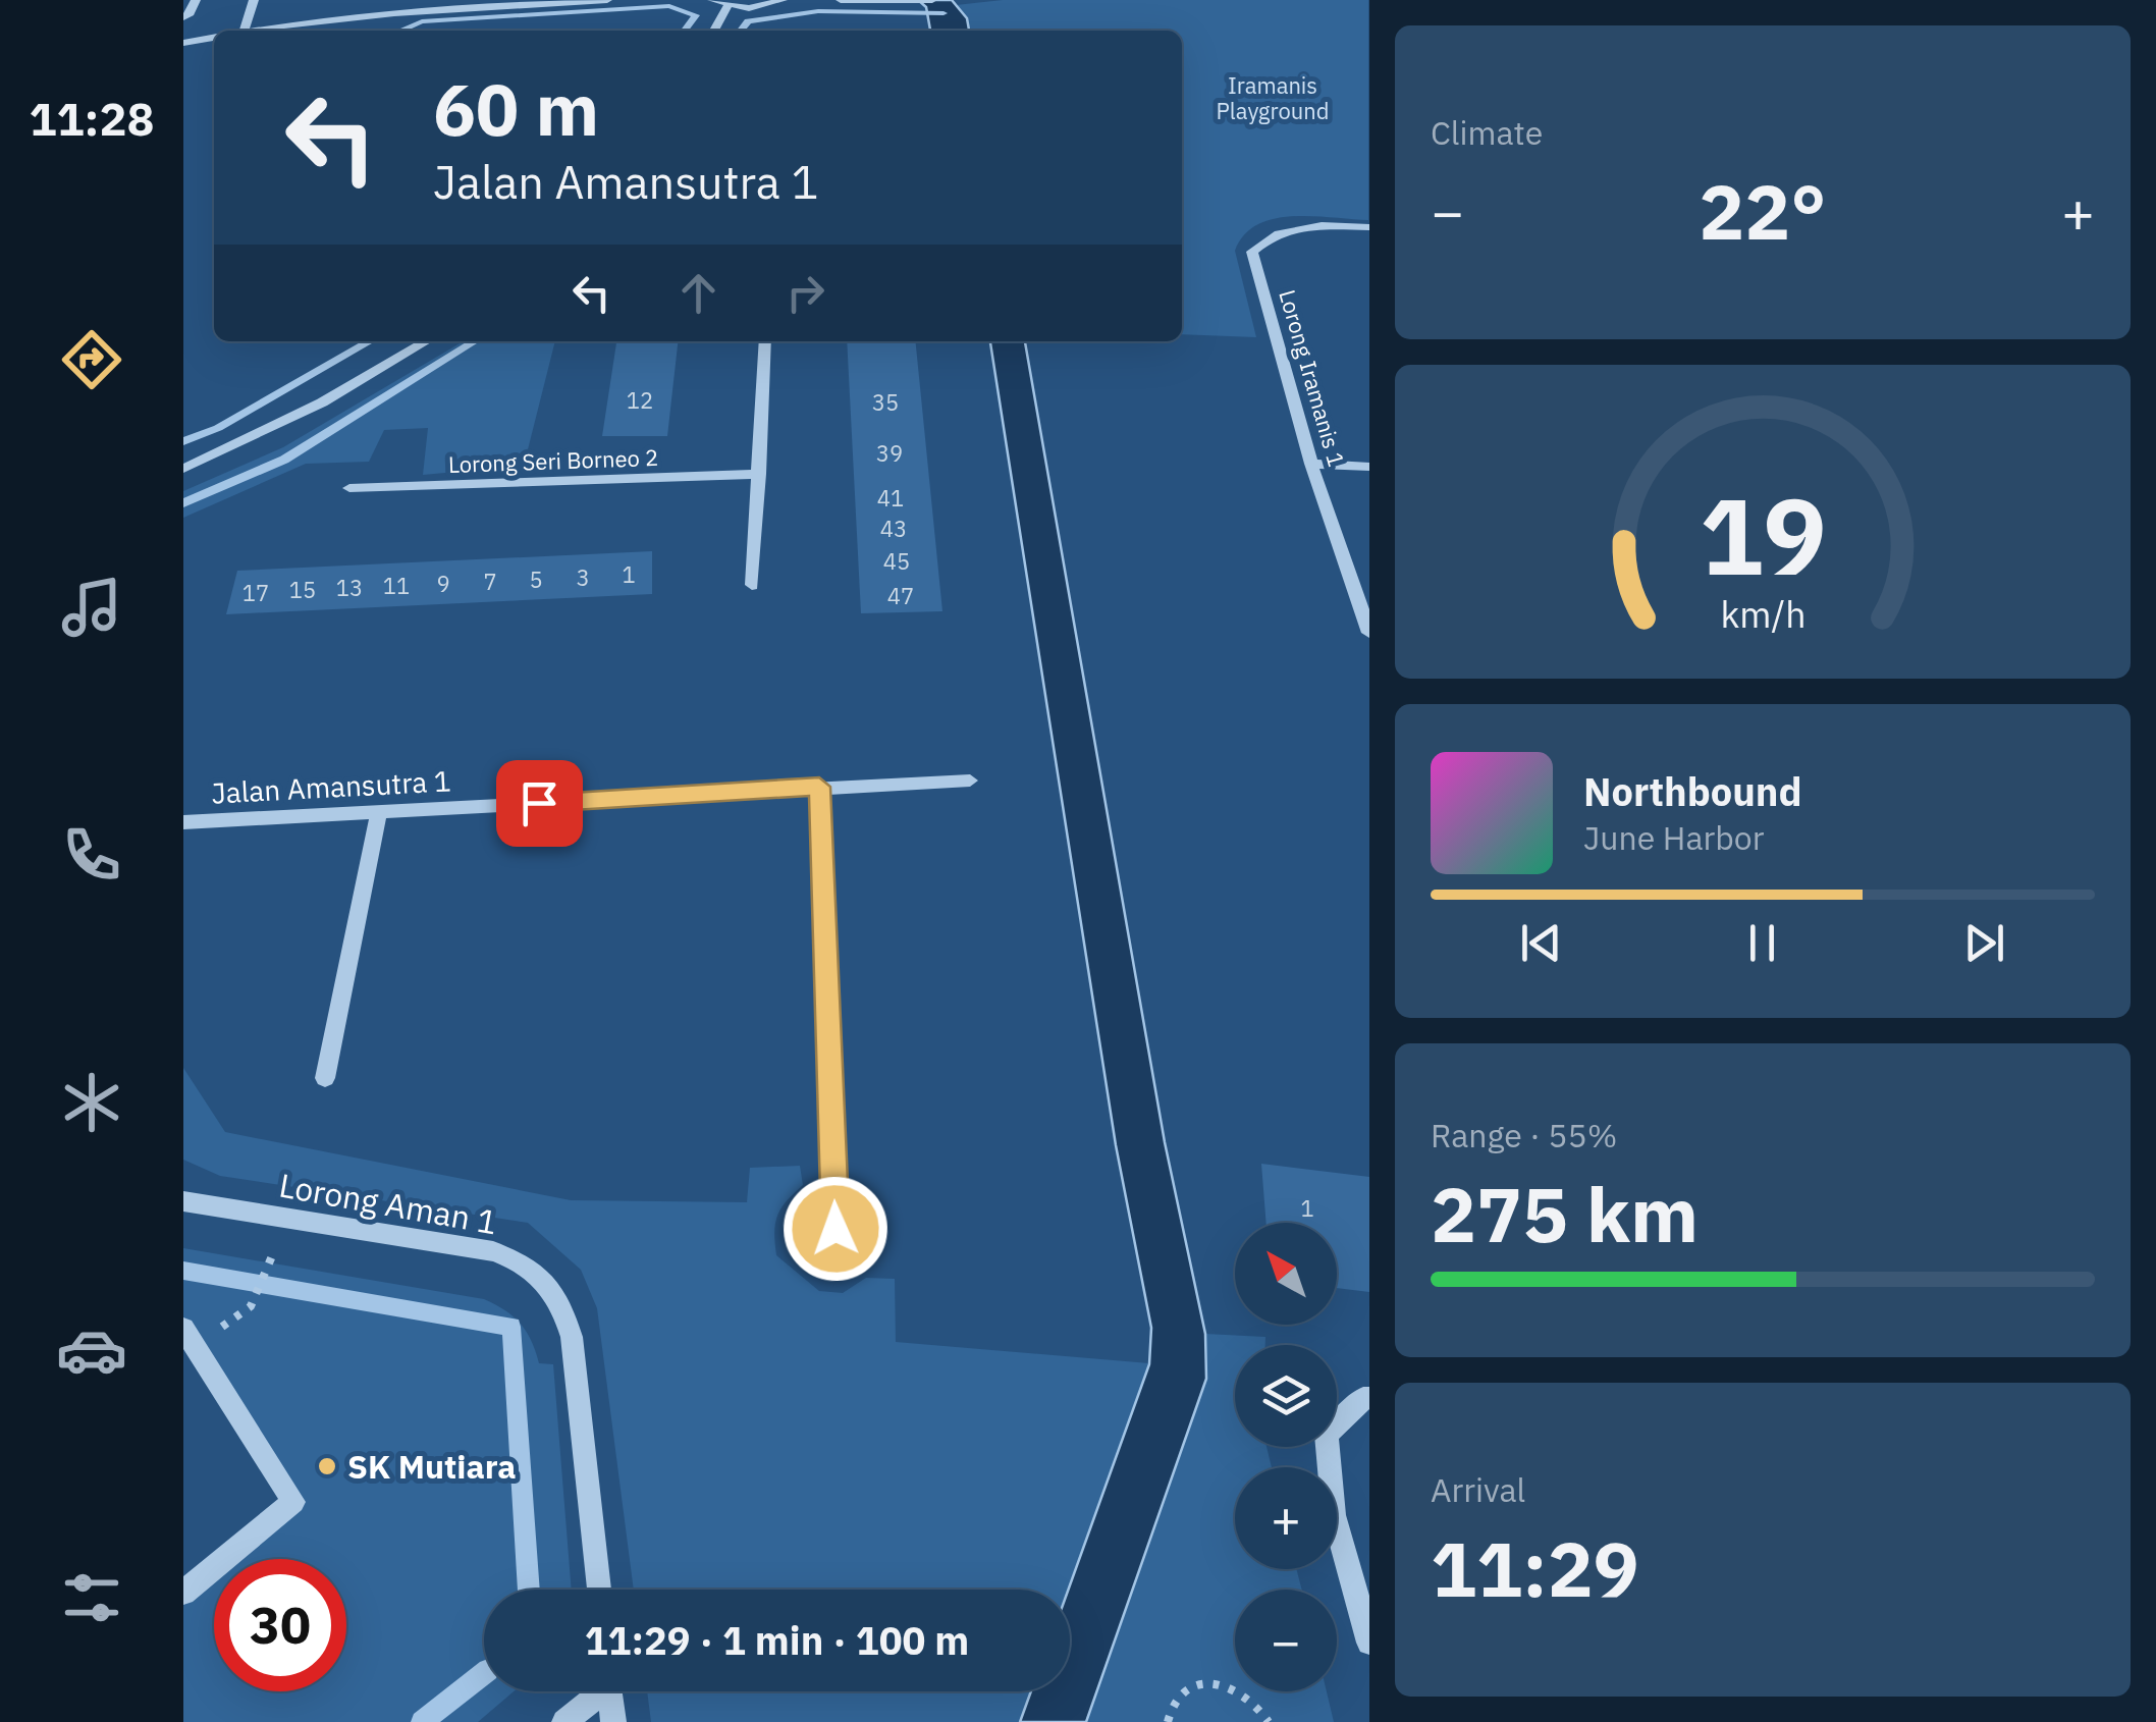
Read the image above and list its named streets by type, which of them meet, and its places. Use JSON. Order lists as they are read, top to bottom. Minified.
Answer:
{"streets":{"street":["Lorong Iramanis 1","Lorong Seri Borneo 2","Jalan Amansutra 1","Lorong Aman 1"]},"parks":["Iramanis Playground"],"places":["SK Mutiara"],"house_numbers":["12","35","39","41","43","45","1","3","5","7","9","11","13","15","17","47","1"],"north":"top left","page":{"tabs":"11:28","tile":["Climate",["Range · 55%","275 km"],["Arrival","11:29"]],"turn":["60 m","Jalan Amansutra 1"],"heat":["−","22°","+"],"song":["Northbound","June Harbor"],"map_buttons":["+","−"],"limit":"30","trip":"11:29 · 1 min · 100 m","gauge":["19","km/h"]}}
